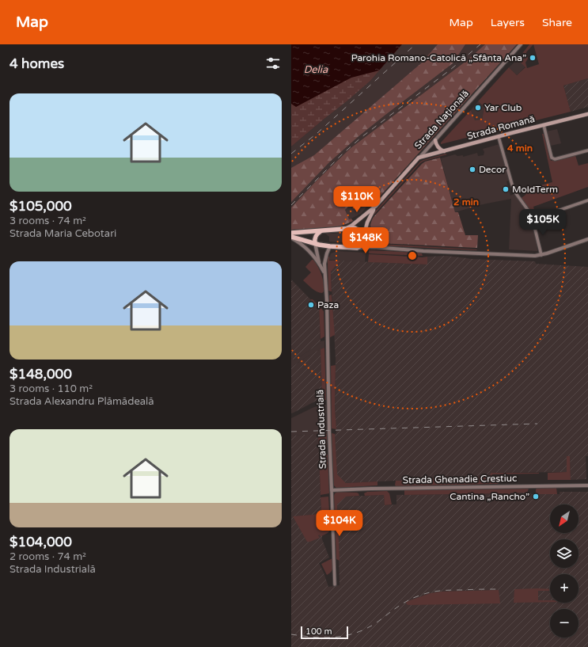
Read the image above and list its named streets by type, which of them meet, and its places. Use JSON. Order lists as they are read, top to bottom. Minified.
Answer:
{"streets":{"main road":["Strada Națională","Strada Romană"],"street":["Strada Industrială","Strada Ghenadie Crestiuc"]},"crossings":[["Strada Națională","Strada Romană"],["Strada Industrială","Strada Ghenadie Crestiuc"]],"water":["Delia"],"places":["Parohia Romano-Catolică „Sfânta Ana”","Yar Club","Decor","MoldTerm","Paza","Cantina „Rancho”"],"scale_bar":"100 m","north":"bottom left","page":{"header":"Map","nav":["Map","Layers","Share"],"heading":"4 homes","list":[{"name":"$105,000","note":"3 rooms · 74 m² · Strada Maria Cebotari"},{"name":"$148,000","note":"3 rooms · 110 m² · Strada Alexandru Plămădeală"},{"name":"$104,000","note":"2 rooms · 74 m² · Strada Industrială"}],"price":["$110K","$105K","$148K","$104K"],"map_buttons":["+","−"],"scale":"100 m"},"rings":["4 min","2 min"]}
